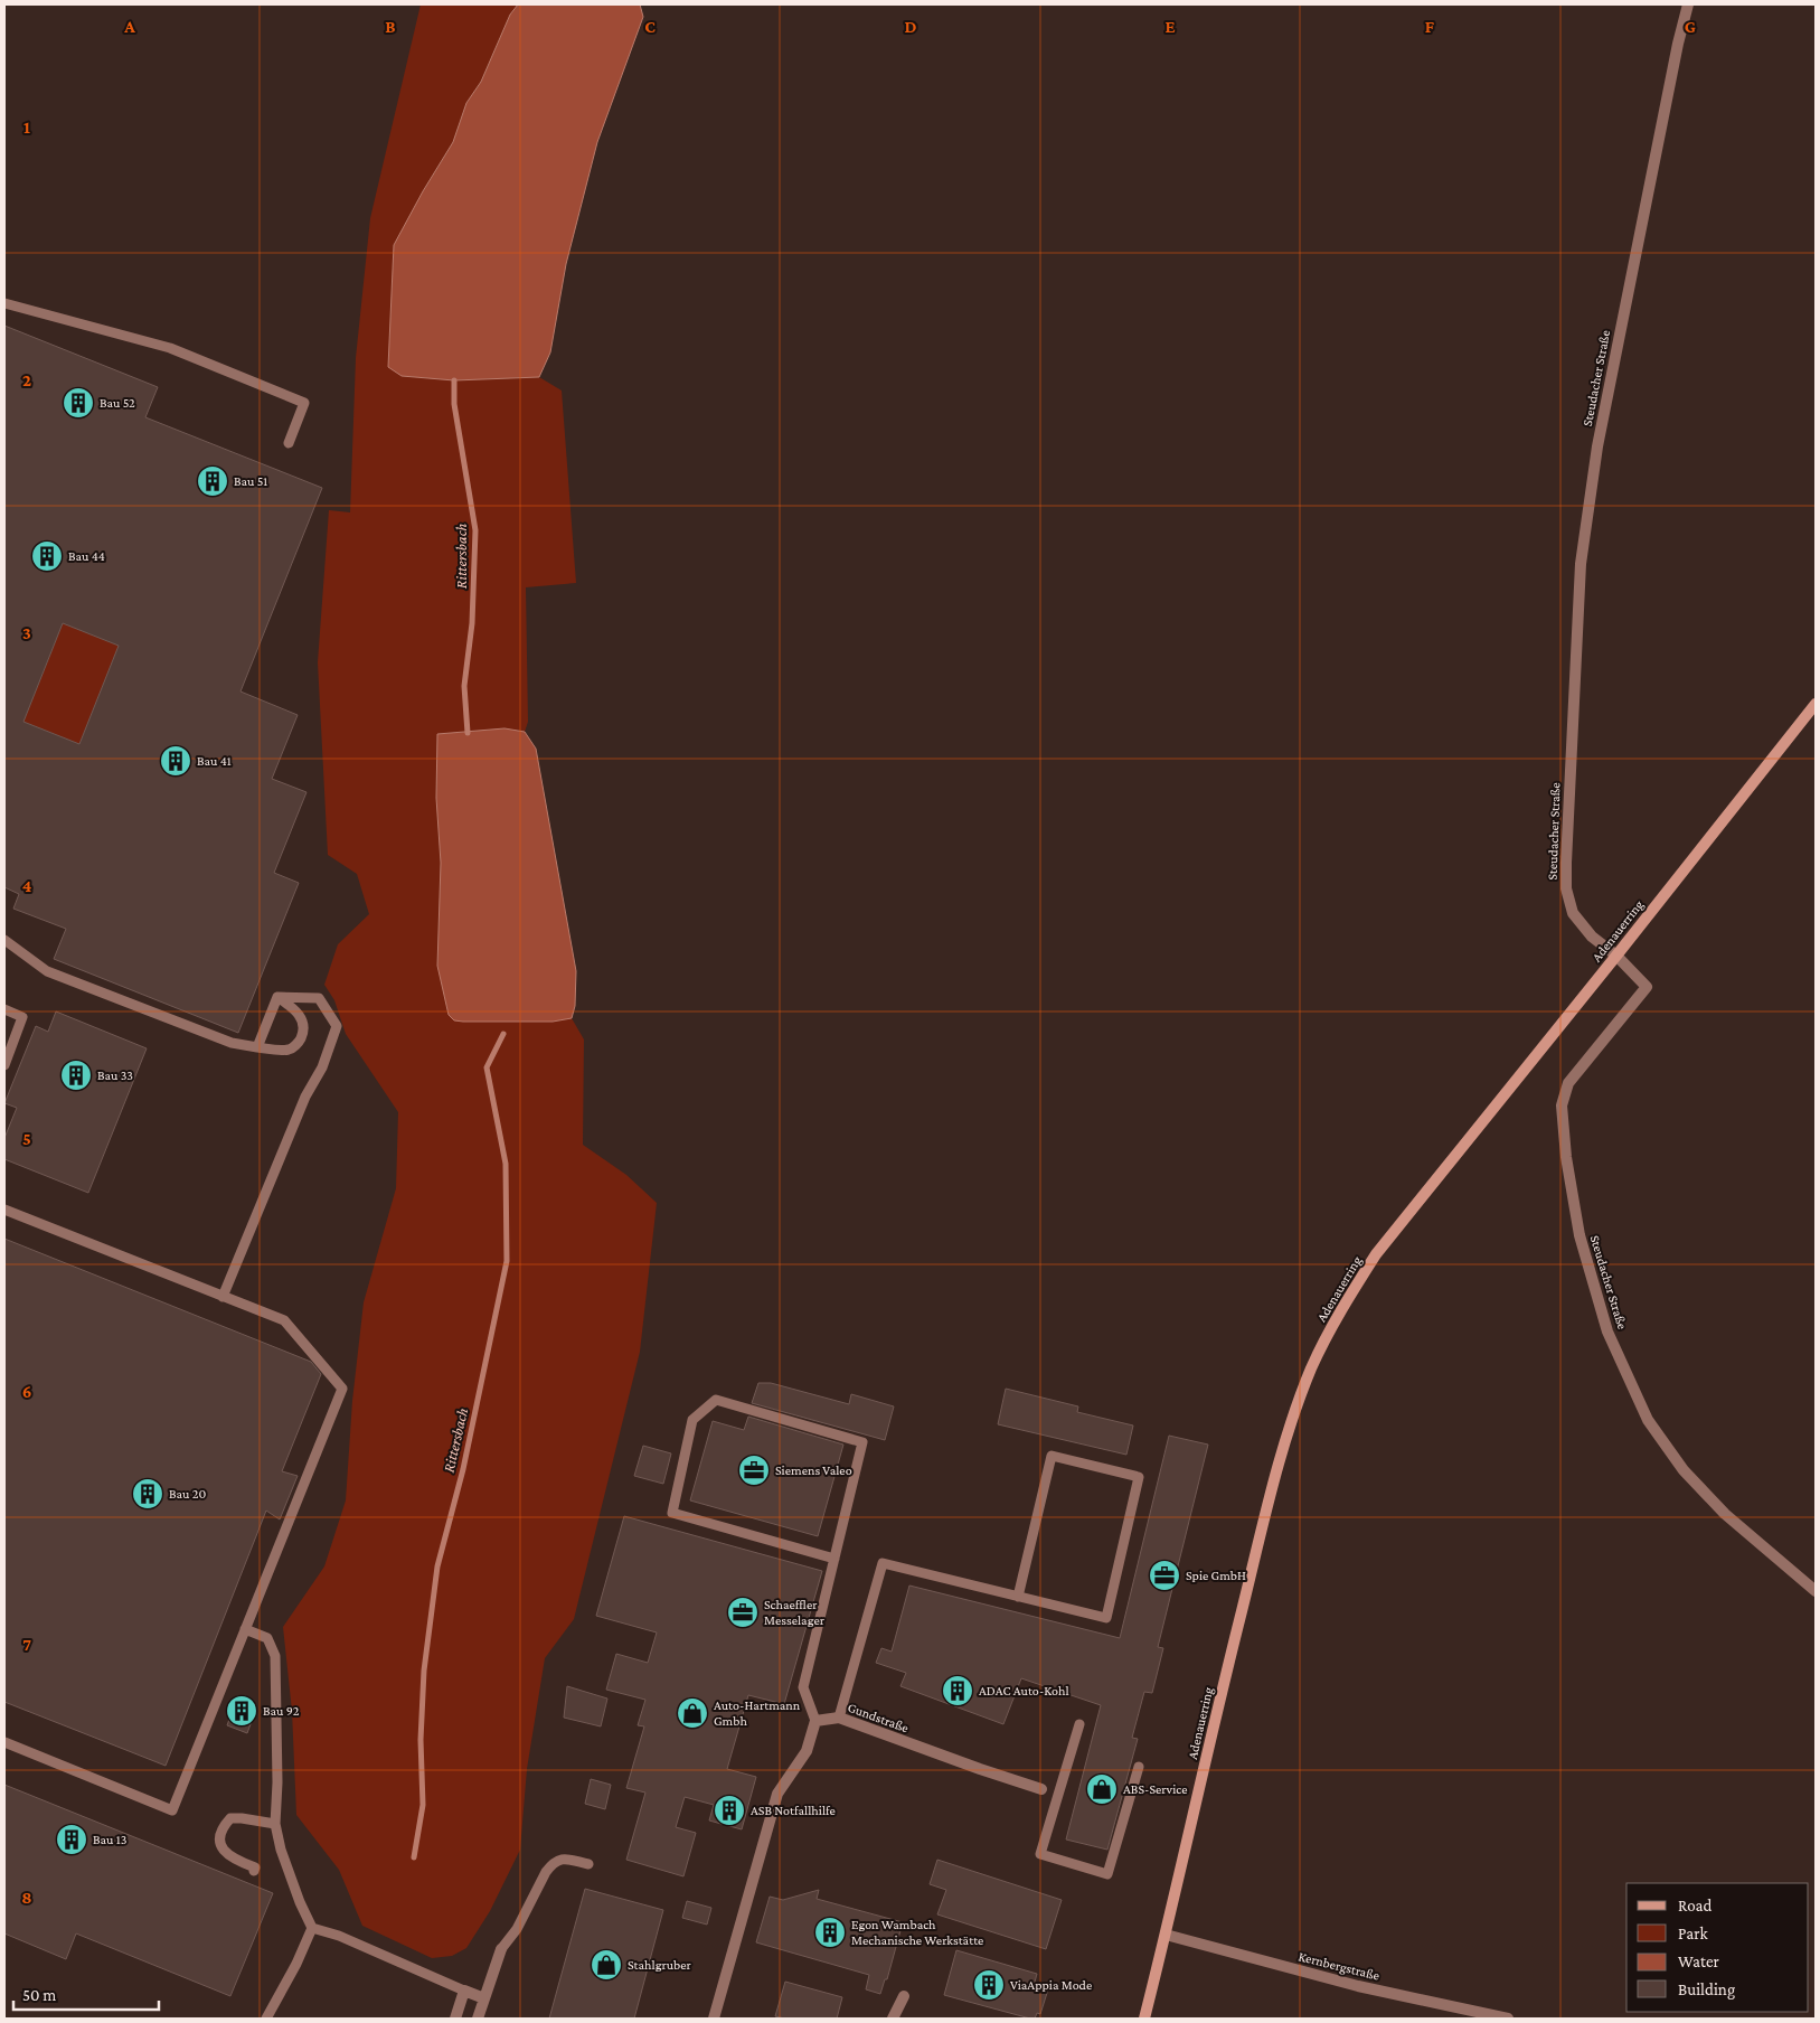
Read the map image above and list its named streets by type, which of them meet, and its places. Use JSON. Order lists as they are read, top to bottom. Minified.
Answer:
{"streets":{"main road":["Adenauerring"],"street":["Steudacher Straße","Gundstraße","Kernbergstraße"]},"crossings":[["Steudacher Straße","Adenauerring"],["Adenauerring","Kernbergstraße"]],"water":["Rittersbach"],"places":{"building":["Bau 52","Bau 51","Bau 44","Bau 41","Bau 33","Bau 20","ADAC Auto-Kohl","Bau 92","ASB Notfallhilfe","Bau 13","Egon Wambach Mechanische Werkstätte","ViaAppia Mode"],"office":["Siemens Valeo","Spie GmbH","Schaeffler Messelager"],"shop":["Auto-Hartmann Gmbh","ABS-Service","Stahlgruber"]},"legend":["Road","Park","Water","Building"],"scale_bar":"50 m","grid":{"columns":["A","B","C","D","E","F","G"],"rows":["1","2","3","4","5","6","7","8"]}}
